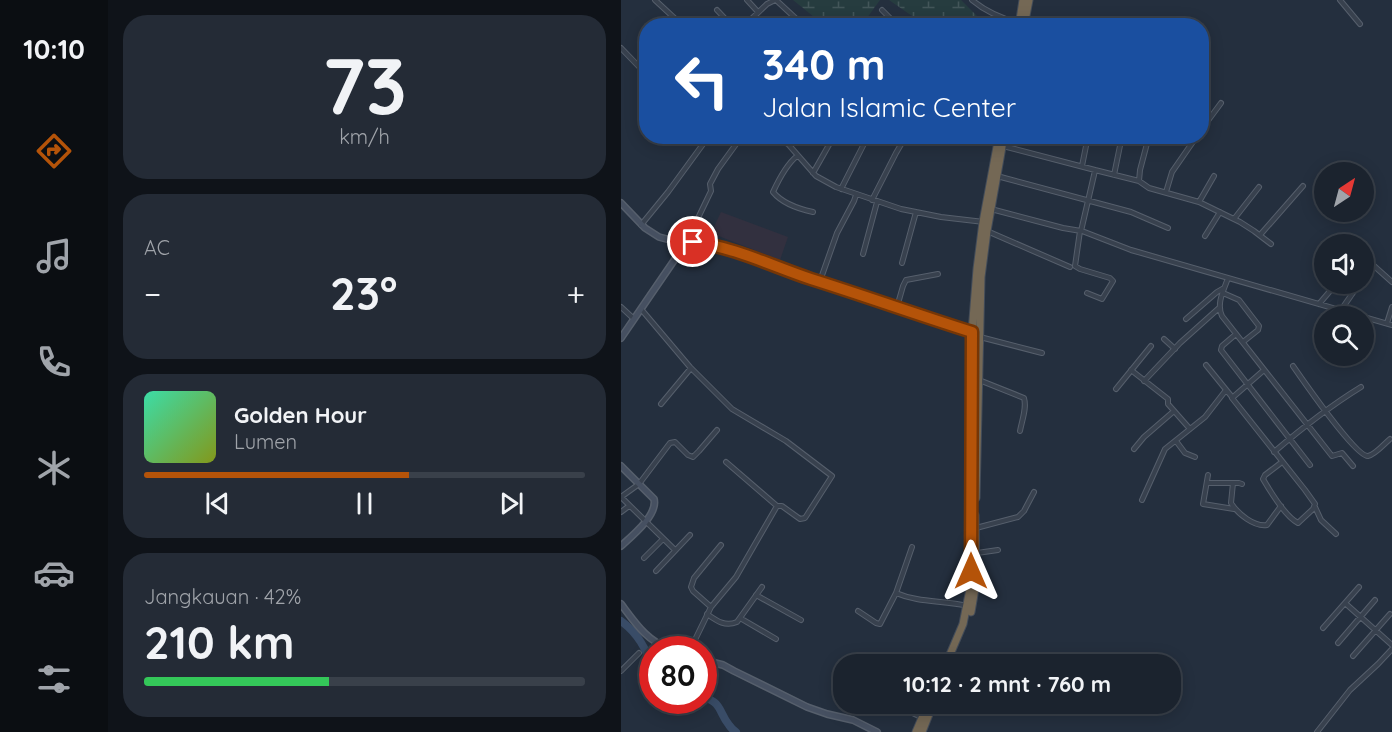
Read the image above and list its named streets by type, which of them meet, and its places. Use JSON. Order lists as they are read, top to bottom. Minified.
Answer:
{"north":"top right","page":{"tabs":"10:10","tile":[["73","km/h"],"AC",["Jangkauan · 42%","210 km"]],"turn":["340 m","Jalan Islamic Center"],"heat":["−","23°","+"],"song":["Golden Hour","Lumen"],"limit":"80","trip":"10:12 · 2 mnt · 760 m"}}
